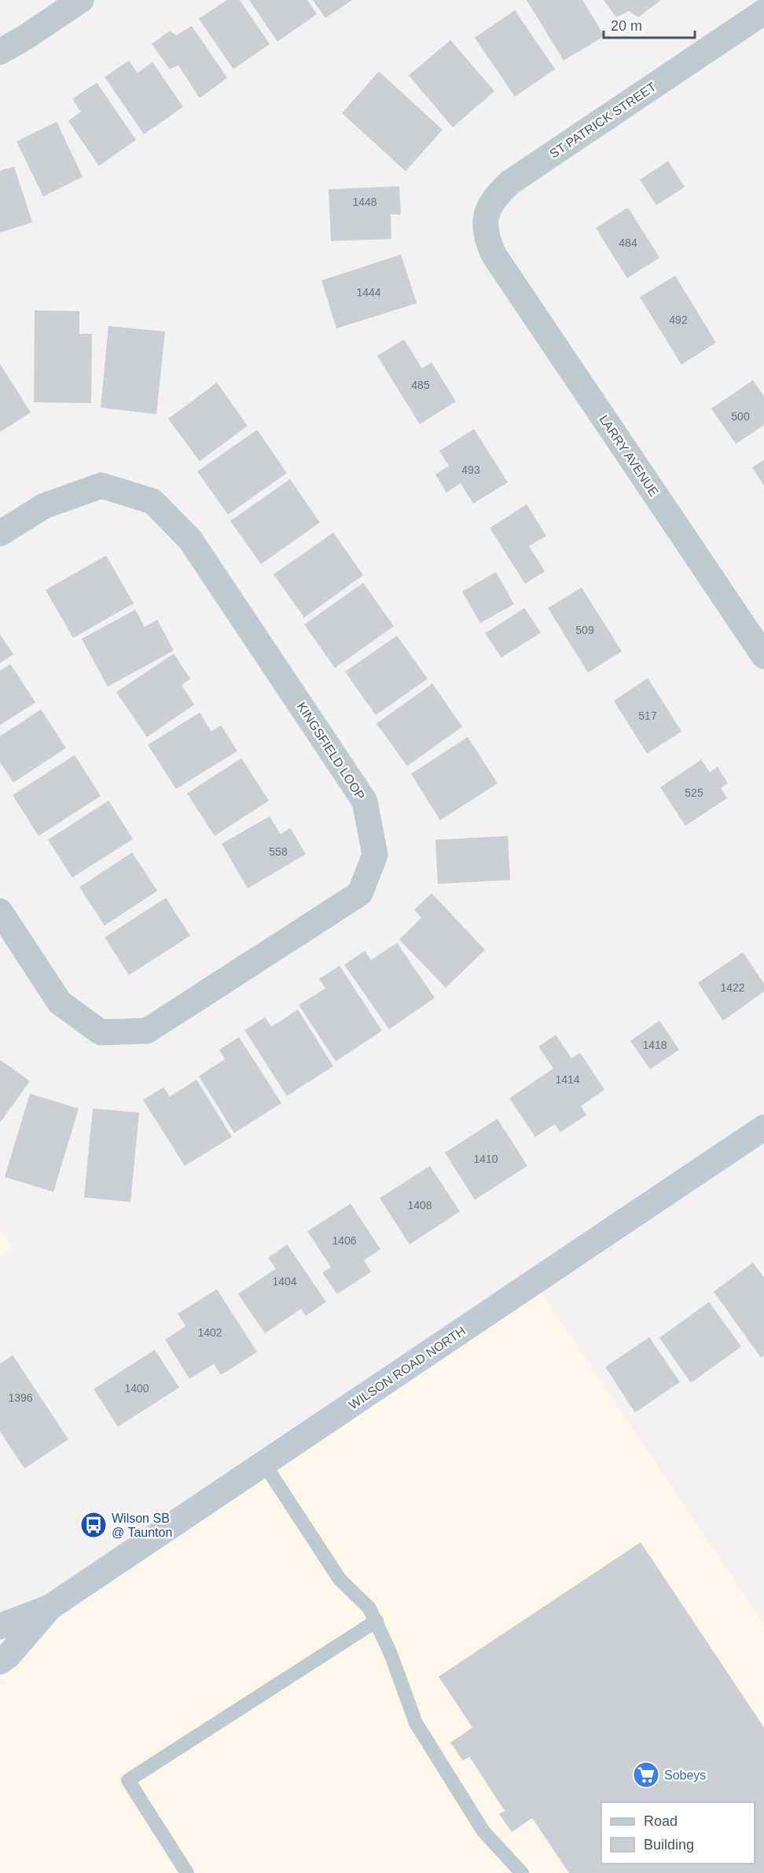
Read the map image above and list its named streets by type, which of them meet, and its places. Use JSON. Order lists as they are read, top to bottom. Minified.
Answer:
{"streets":{"street":["ST PATRICK STREET","LARRY AVENUE","KINGSFIELD LOOP","WILSON ROAD NORTH"]},"crossings":[["ST PATRICK STREET","LARRY AVENUE"]],"places":{"bus stop":["Wilson SB @ Taunton"],"supermarket":["Sobeys"]},"house_numbers":["1448","484","1444","492","485","500","493","509","517","525","558","1422","1418","1414","1410","1408","1406","1404","1402","1400","1396"],"legend":["Road","Building"],"scale_bar":"20 m"}
